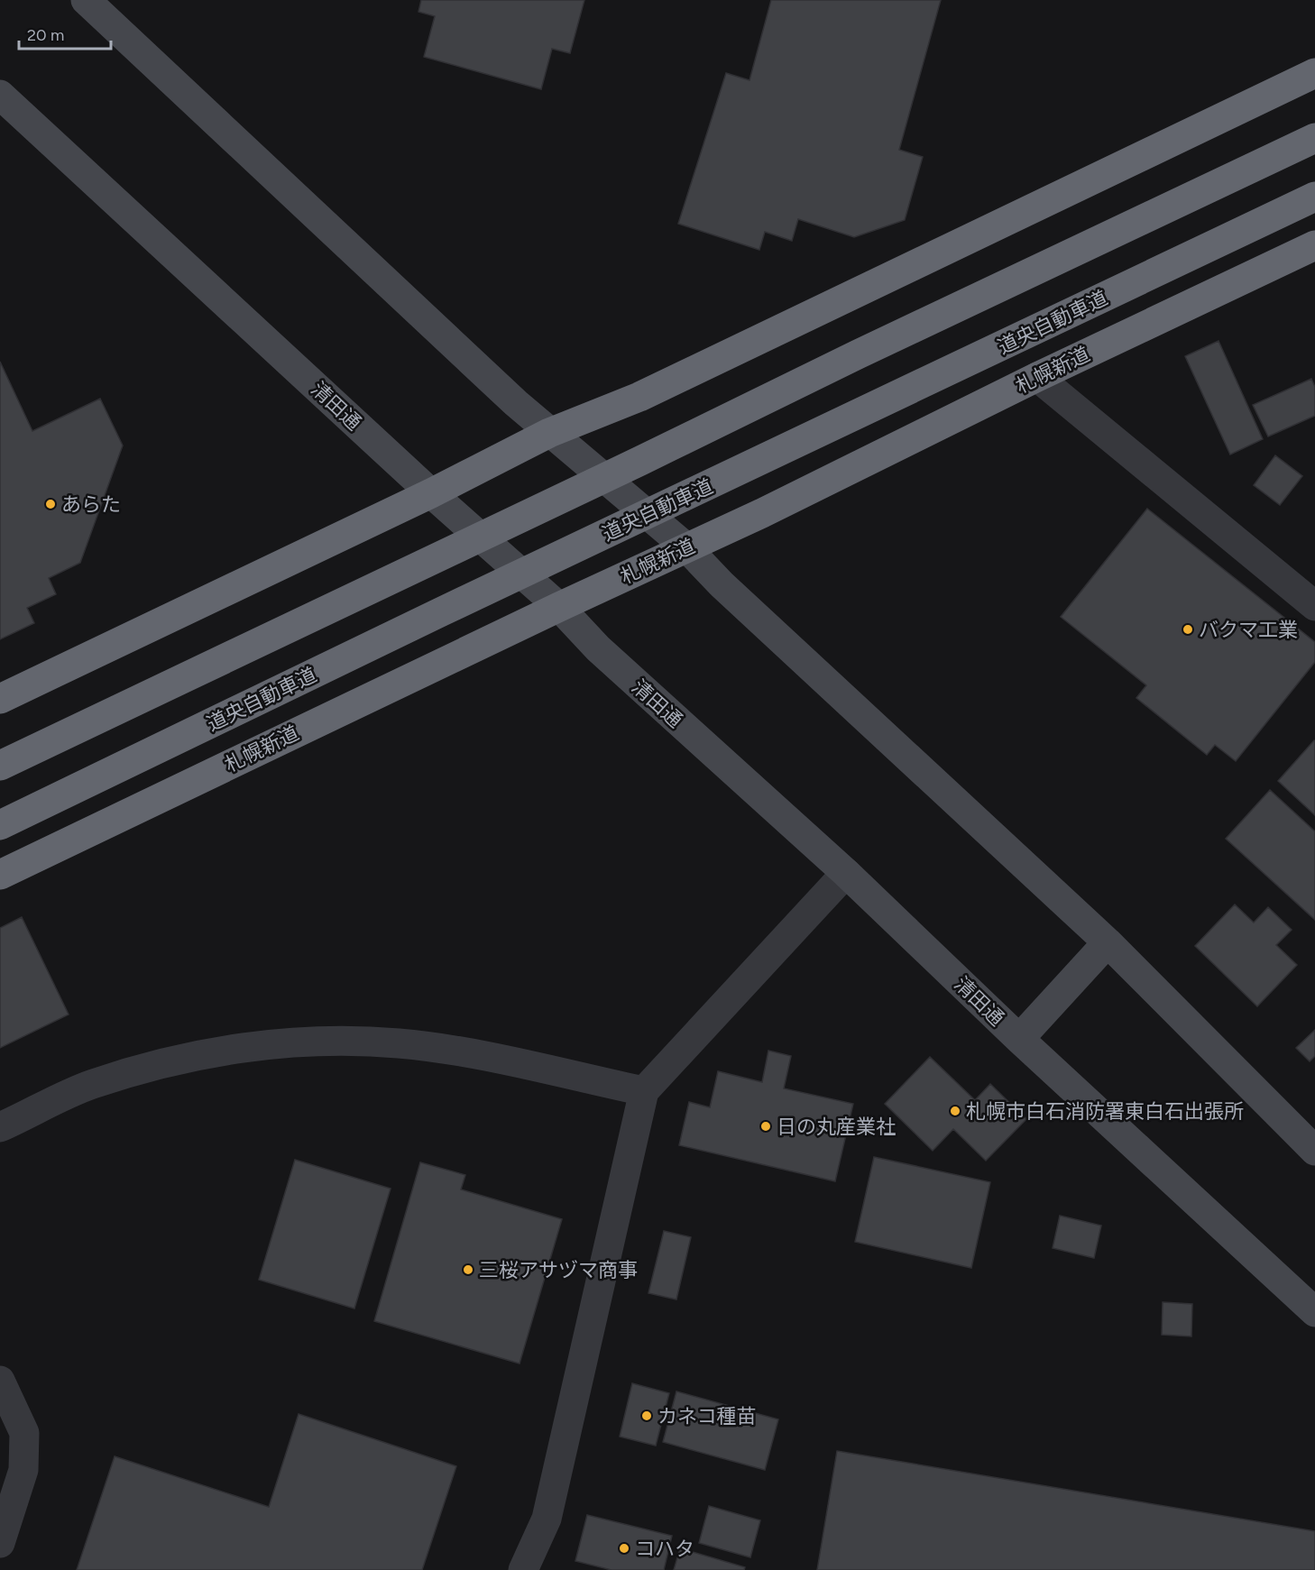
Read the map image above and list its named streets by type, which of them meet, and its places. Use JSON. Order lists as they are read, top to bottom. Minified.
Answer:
{"streets":{"highway":["道央自動車道","札幌新道"],"street":["清田通"]},"crossings":[["札幌新道","清田通"]],"places":["あらた","バクマ工業","札幌市白石消防署東白石出張所","日の丸産業社","三桜アサヅマ商事","カネコ種苗","コハタ"],"scale_bar":"20 m"}
